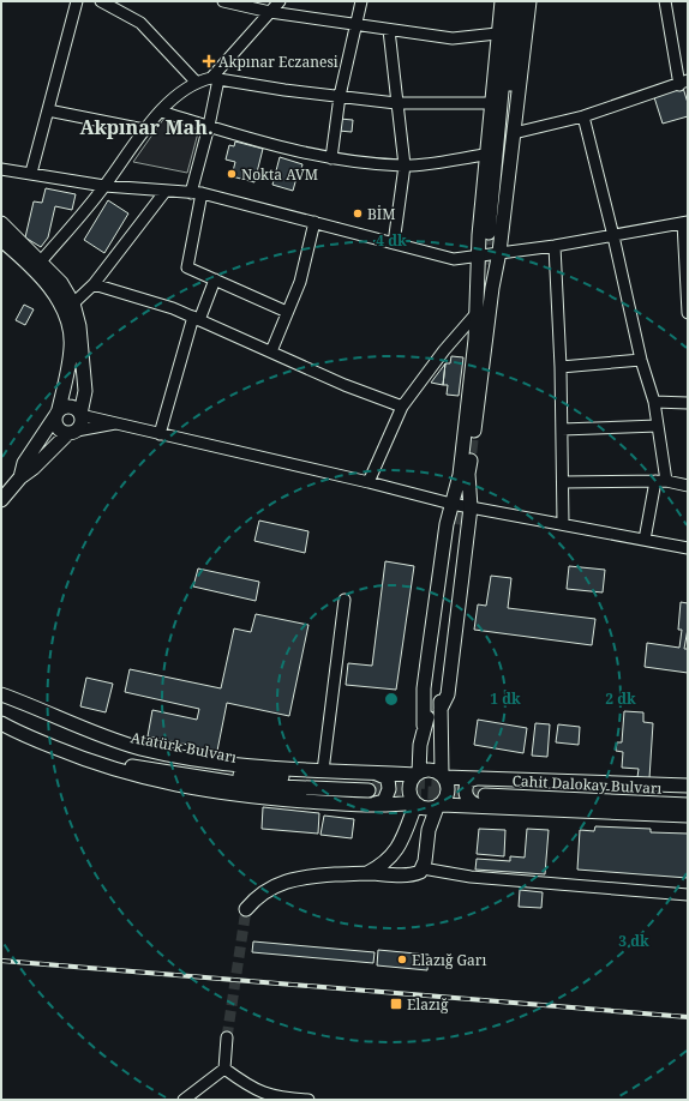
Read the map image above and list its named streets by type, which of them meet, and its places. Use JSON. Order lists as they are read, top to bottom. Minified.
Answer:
{"streets":{"main road":["Atatürk Bulvarı","Cahit Dalokay Bulvarı"]},"districts":["Akpınar Mah."],"places":{"health":["Akpınar Eczanesi"],"other":["Nokta AVM","BİM","Elazığ Garı"],"transit":["Elazığ"]},"rings":["4 dk","1 dk","2 dk","3 dk"]}
